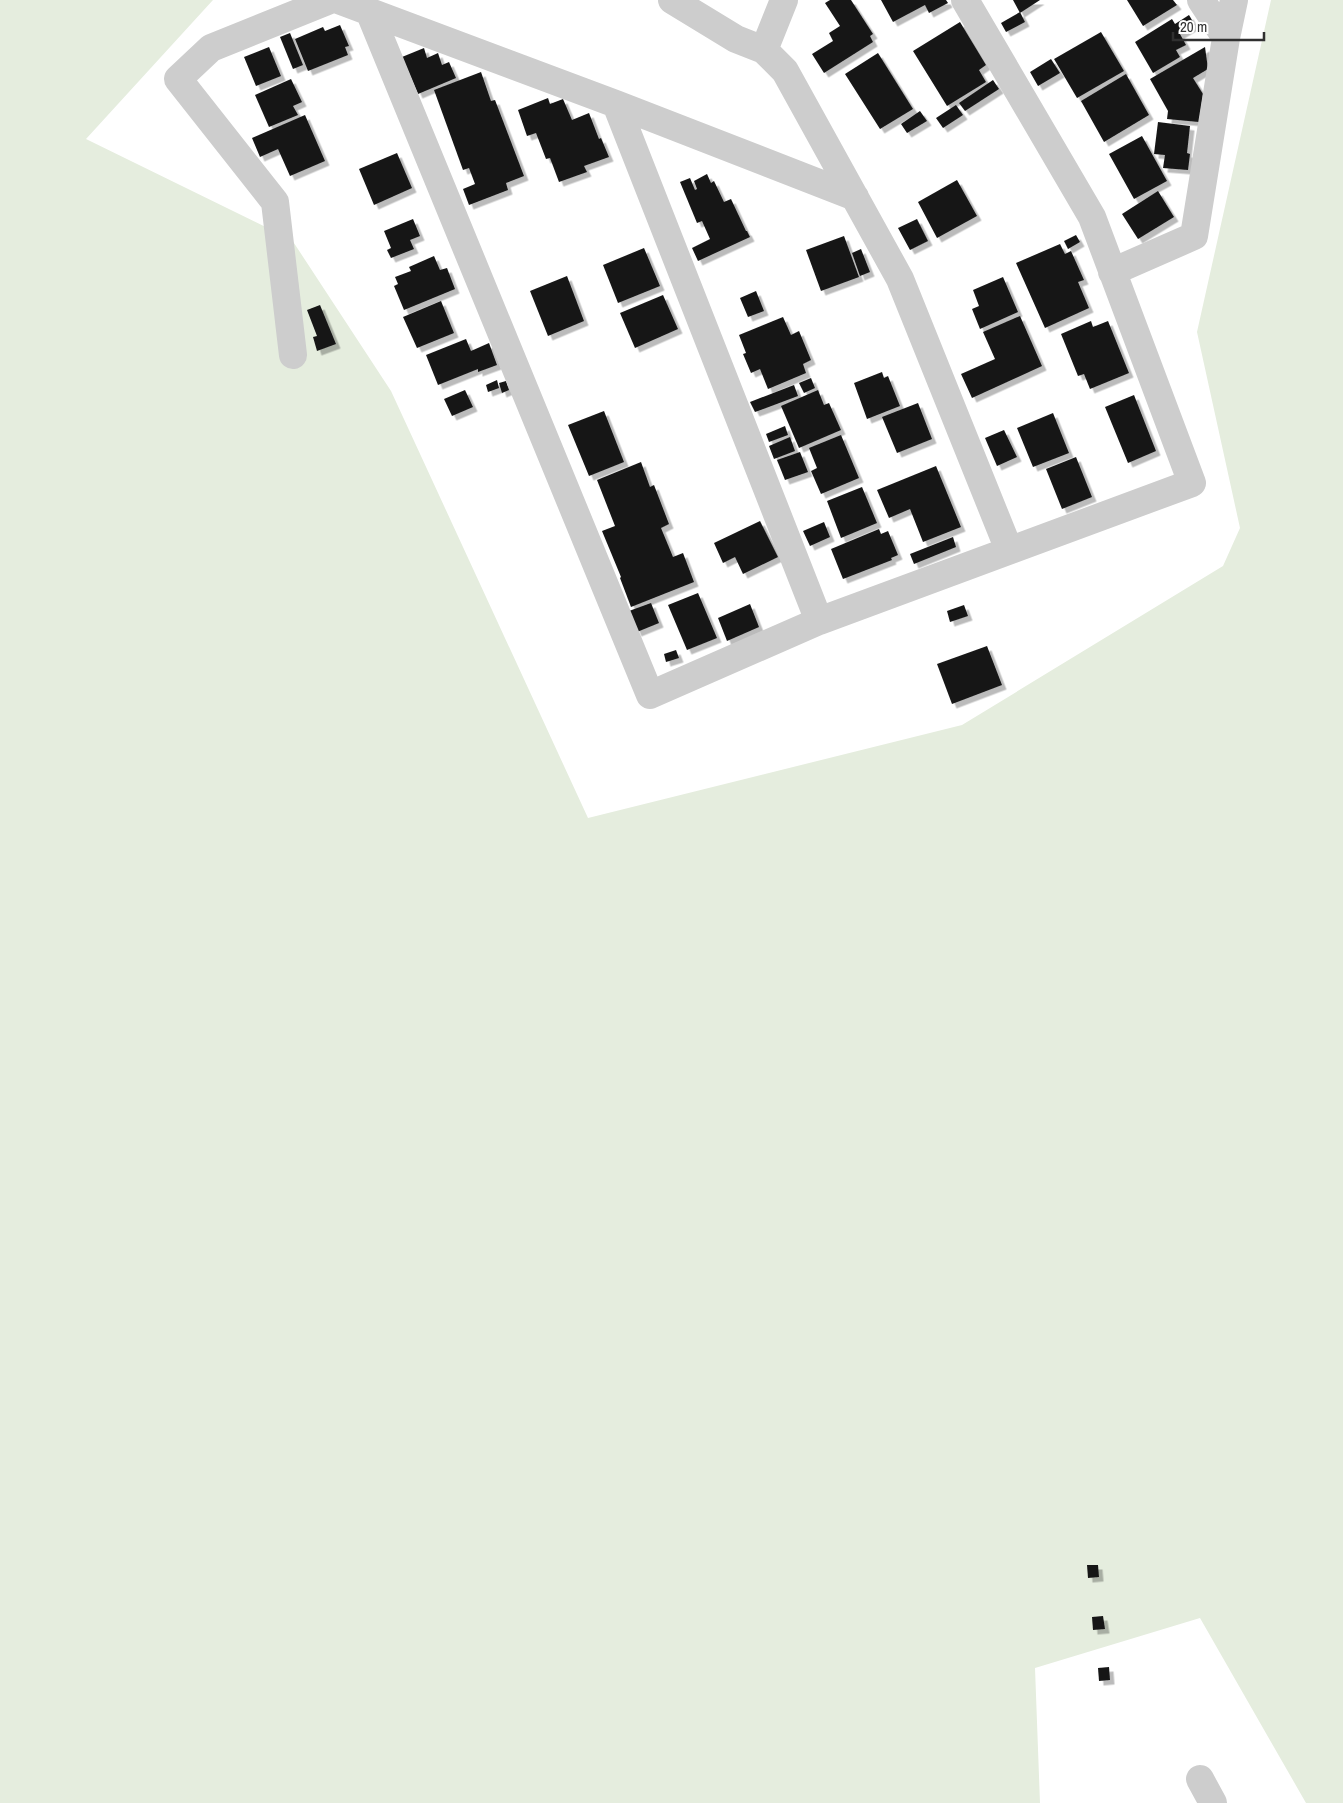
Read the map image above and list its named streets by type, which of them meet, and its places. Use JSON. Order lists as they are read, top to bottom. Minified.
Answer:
{"scale_bar":"20 m"}
